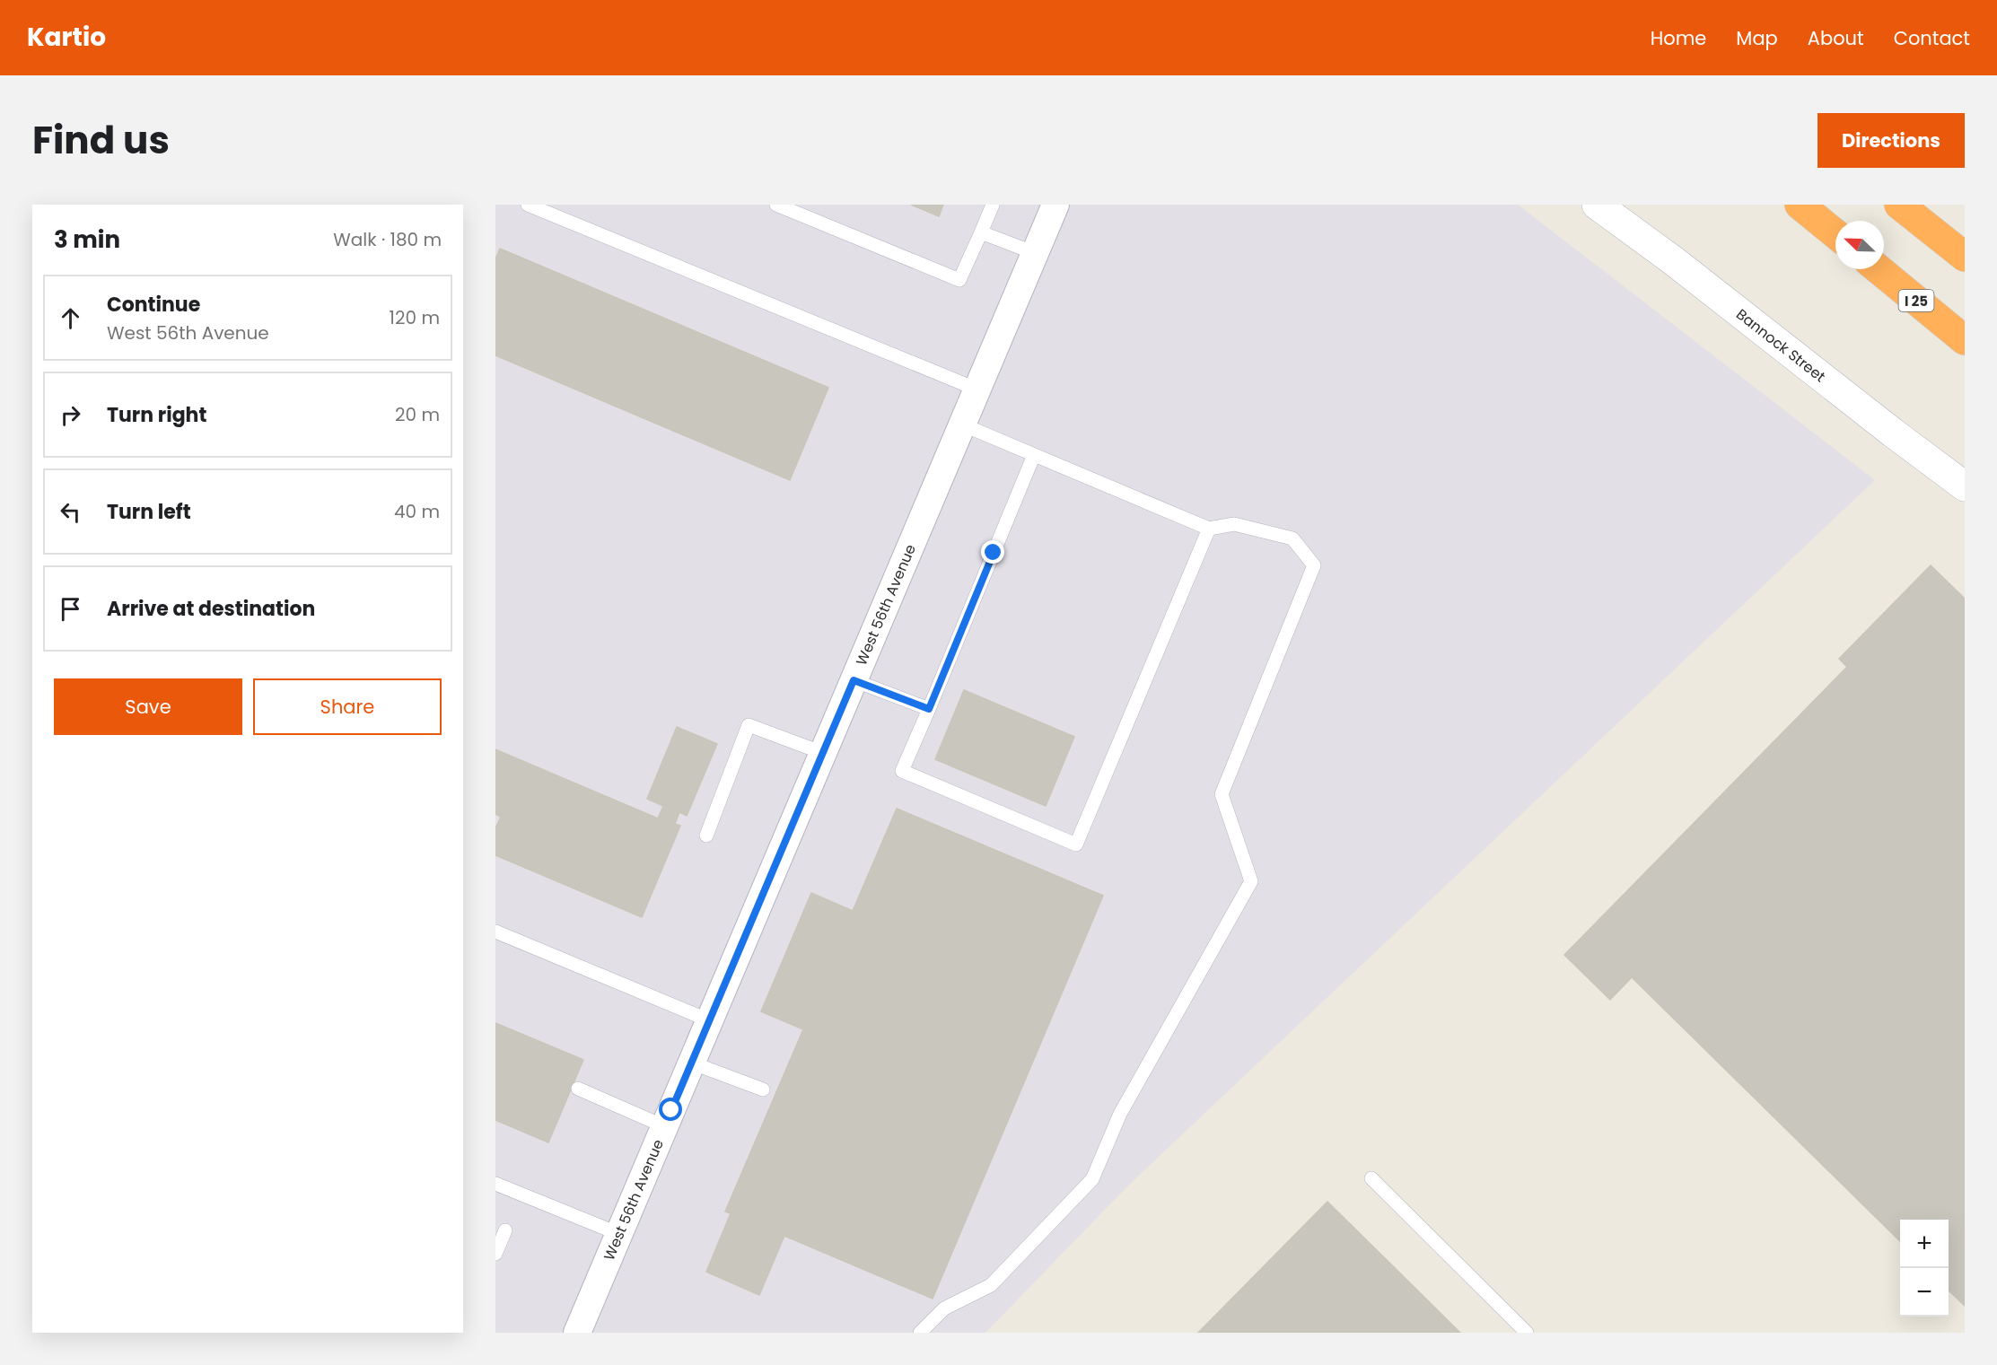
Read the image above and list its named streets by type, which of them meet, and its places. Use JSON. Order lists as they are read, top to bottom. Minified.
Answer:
{"streets":{"highway":["I 25"],"street":["Bannock Street","West 56th Avenue"]},"north":"top left","page":{"header":"Kartio","nav":["Home","Map","About","Contact"],"title":"Find us","buttons":["Directions",["Save","Share"]],"heading":["3 min","Walk · 180 m"],"list":[["Continue","West 56th Avenue","120 m"],["Turn right","20 m"],["Turn left","40 m"],"Arrive at destination"],"map_buttons":["+","−"]}}
